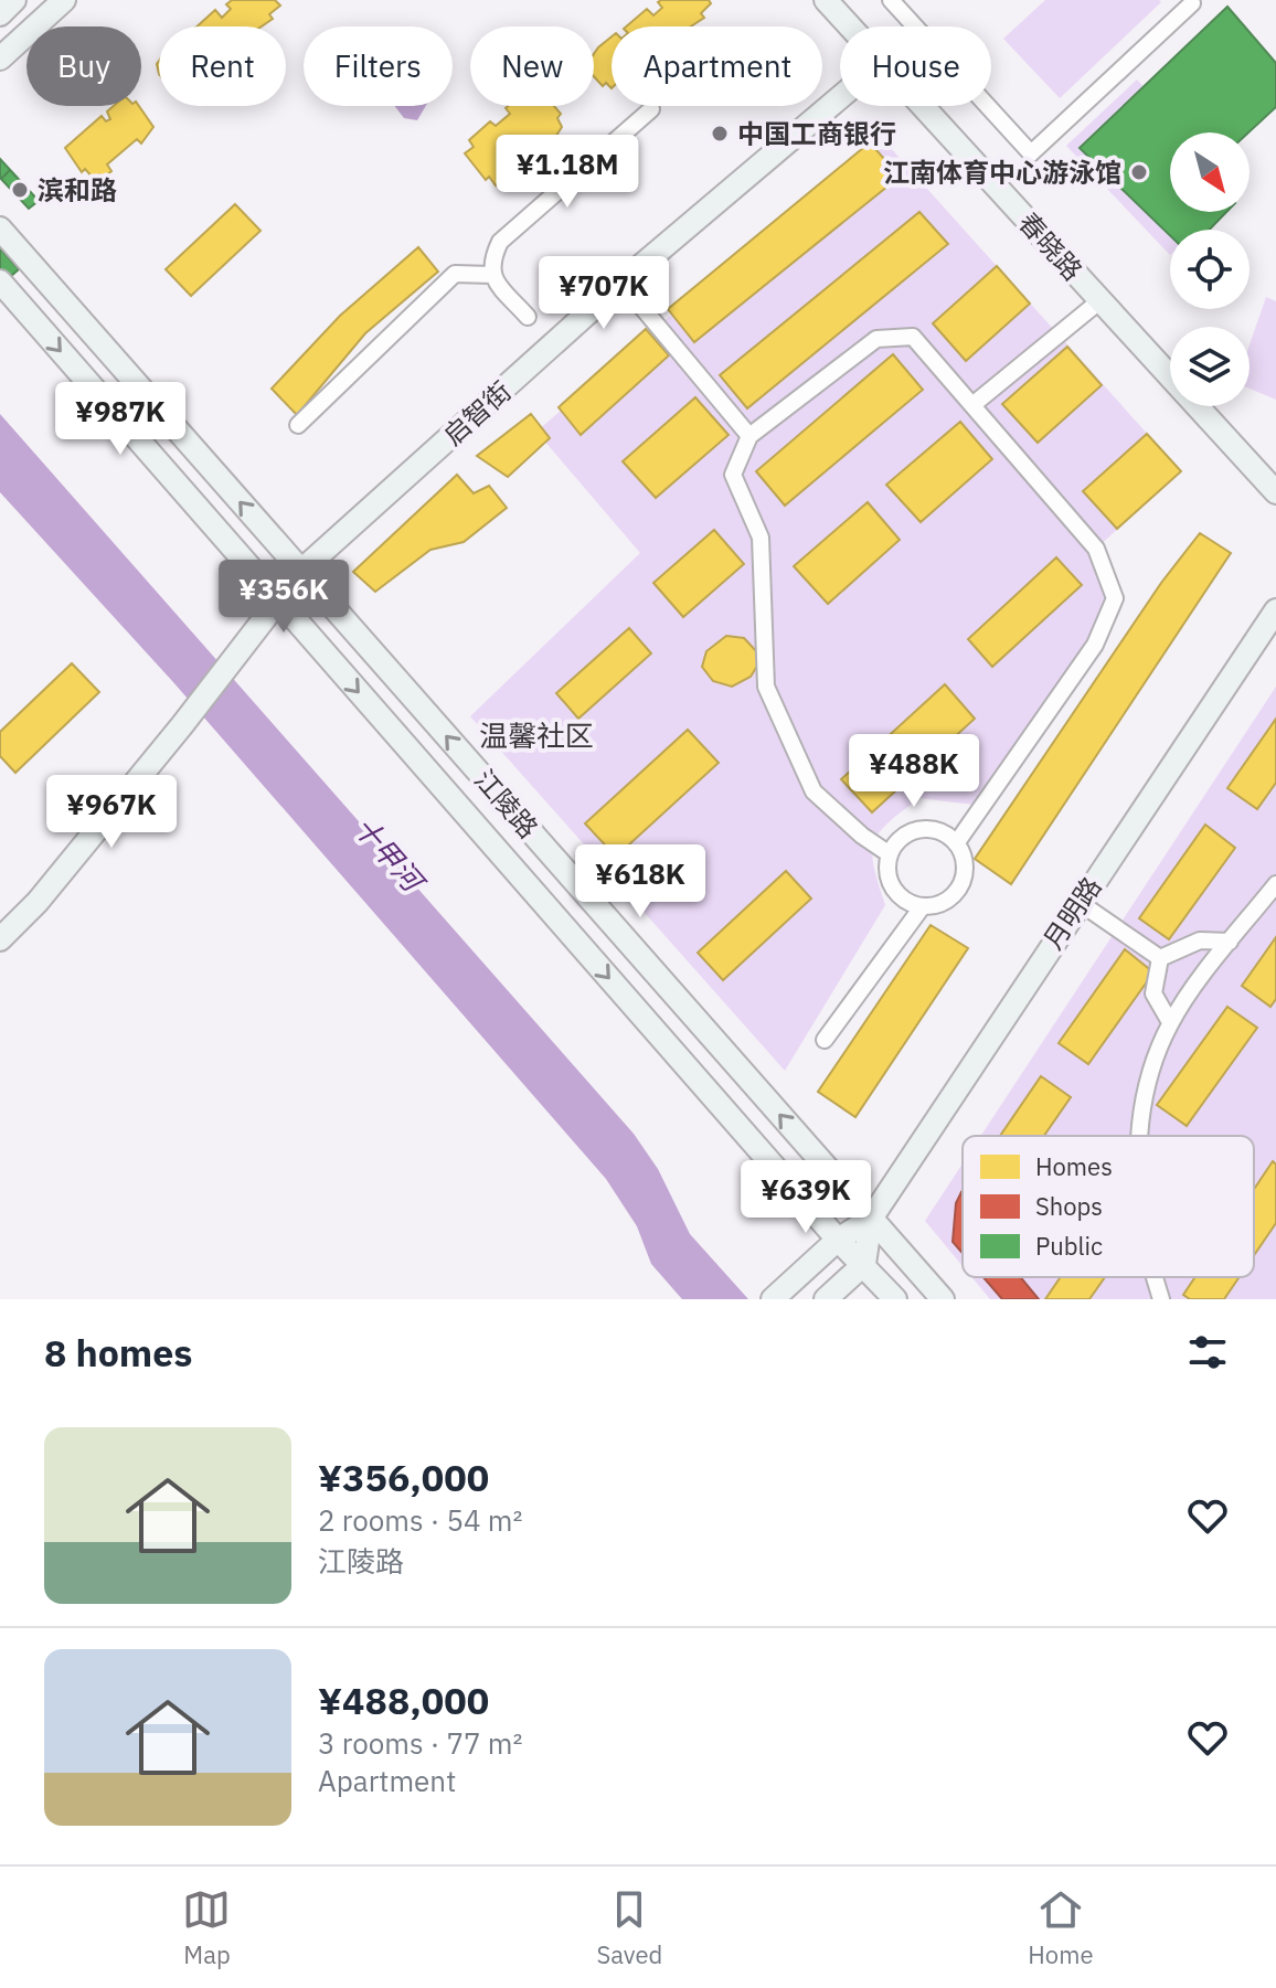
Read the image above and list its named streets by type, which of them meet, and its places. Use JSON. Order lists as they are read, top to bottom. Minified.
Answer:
{"streets":{"main road":["春晓路","启智街","江陵路","月明路"]},"crossings":[["启智街","江陵路"],["江陵路","月明路"]],"districts":["温馨社区"],"water":["十甲河"],"places":["中国工商银行","江南体育中心游泳馆","滨和路"],"legend":["Homes","Shops","Public"],"north":"bottom right","page":{"chip":["Buy","Rent","Filters","New","Apartment","House"],"price":["¥1.18M","¥707K","¥987K","¥356K","¥488K","¥967K","¥618K","¥639K"],"heading":"8 homes","list":[{"name":"¥356,000","note":"2 rooms · 54 m² · 江陵路"},{"name":"¥488,000","note":"3 rooms · 77 m² · Apartment"}],"tabs":["Map","Saved","Home"]}}
